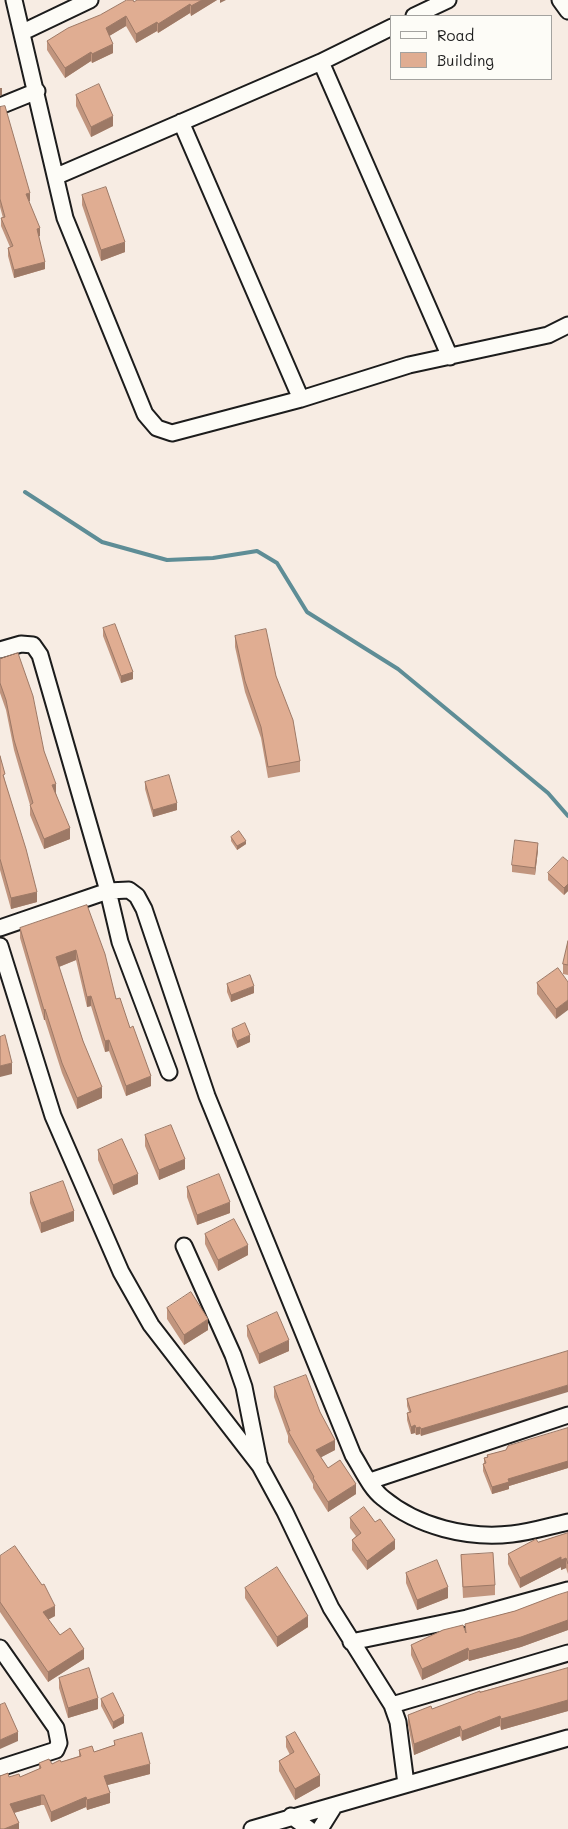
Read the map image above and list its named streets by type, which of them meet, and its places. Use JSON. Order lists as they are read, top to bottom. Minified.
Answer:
{"legend":["Road","Building"]}
